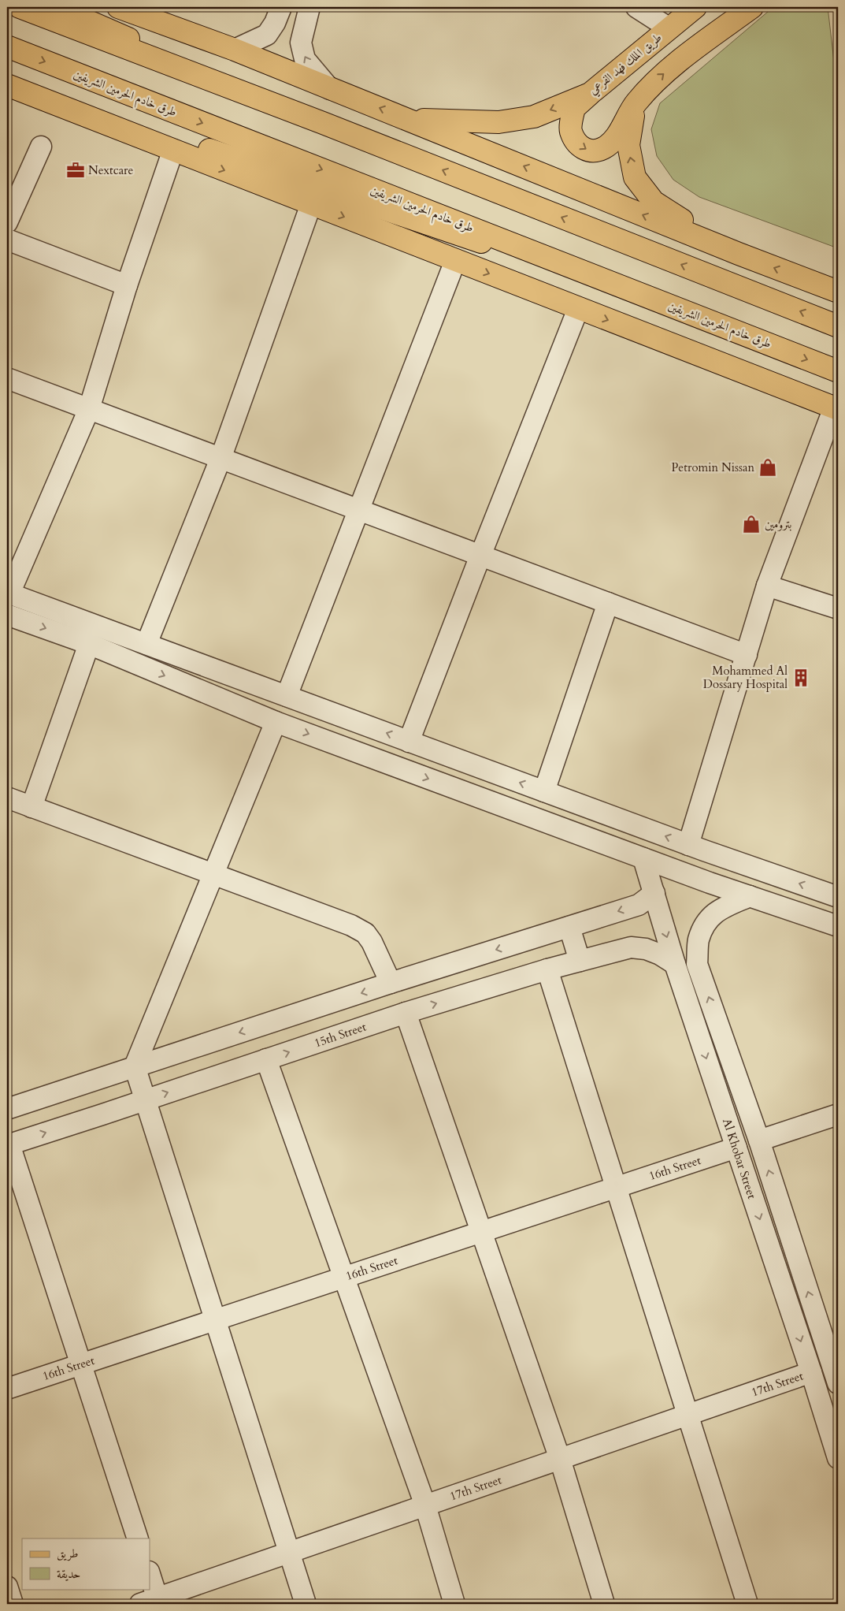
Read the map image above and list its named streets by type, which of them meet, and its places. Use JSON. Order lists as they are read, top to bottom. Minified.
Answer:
{"streets":{"main road":["طريق الملك فهد الفرعي","طرق خادم الحرمين الشريفين"],"street":["15th Street","Al Khobar Street","16th Street","17th Street"]},"crossings":[["15th Street","Al Khobar Street"],["Al Khobar Street","16th Street"],["Al Khobar Street","17th Street"]],"one_way":["طريق الملك فهد الفرعي"],"places":{"office":["Nextcare"],"shop":["Petromin Nissan","بترومين"],"building":["Mohammed Al Dossary Hospital"]},"legend":["طريق","حديقة"]}
